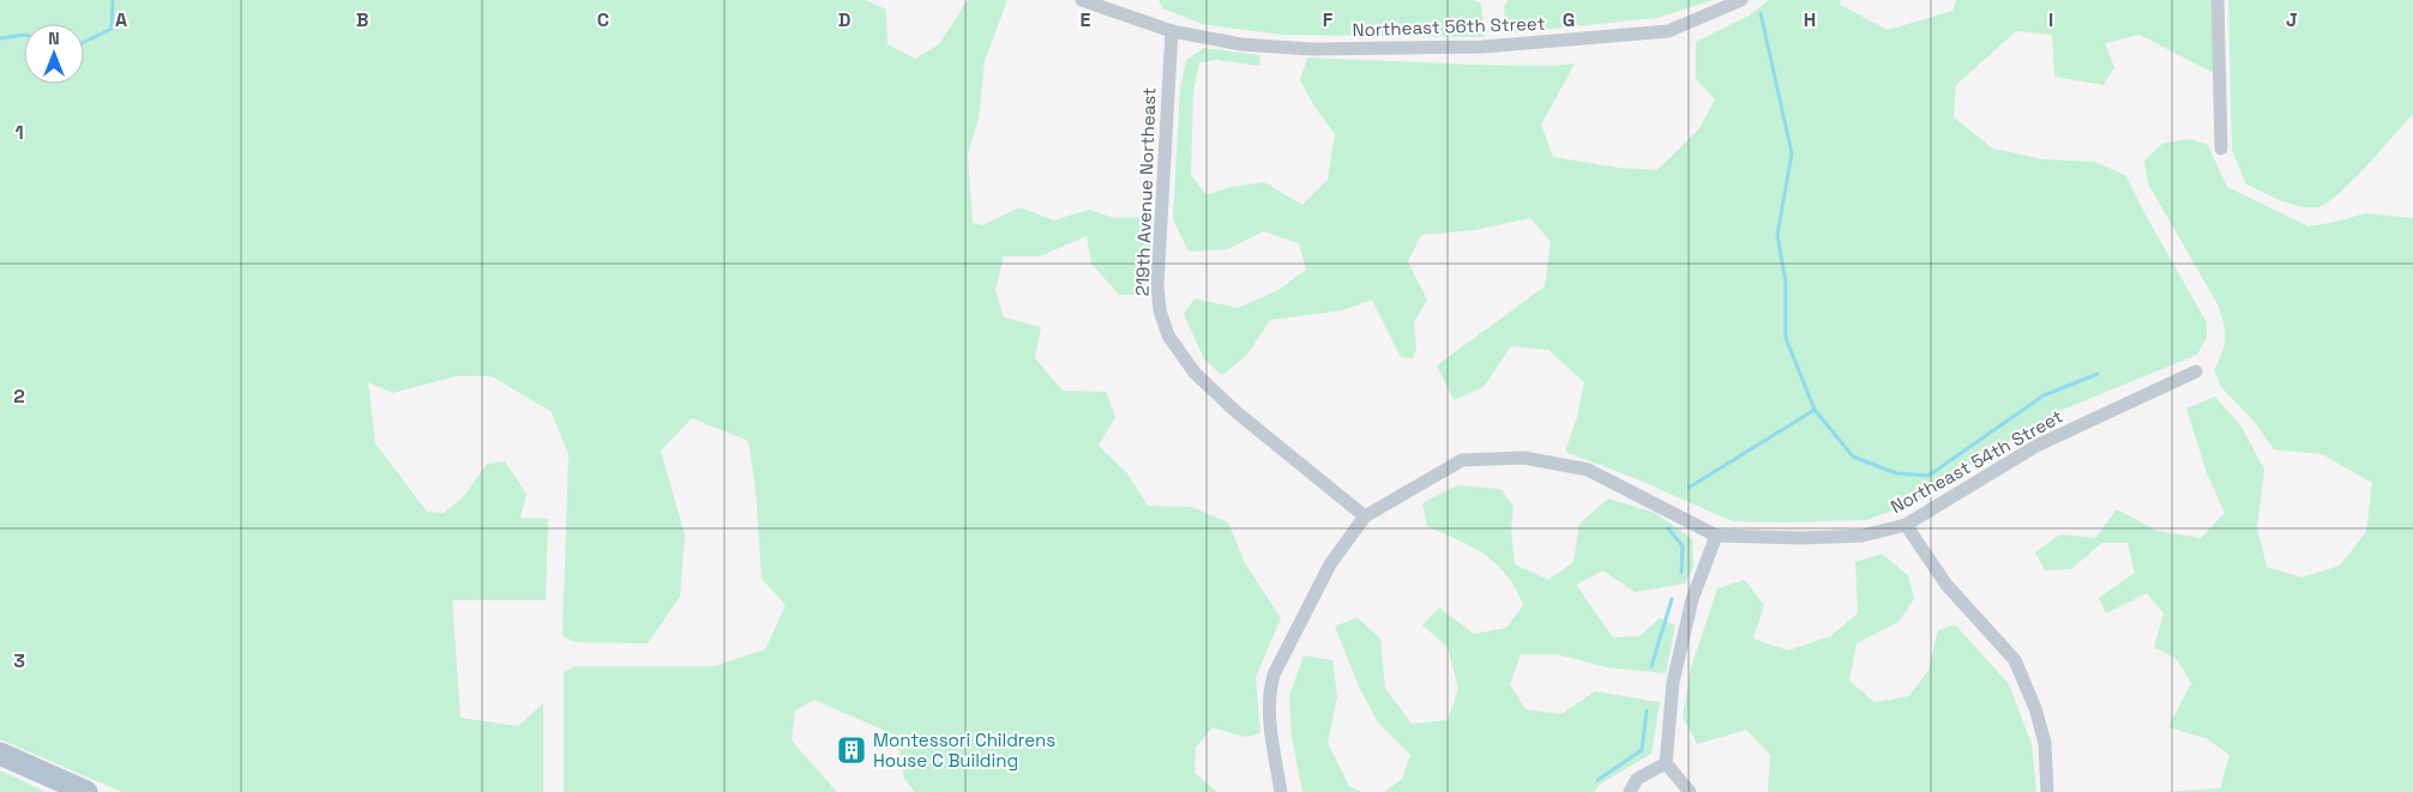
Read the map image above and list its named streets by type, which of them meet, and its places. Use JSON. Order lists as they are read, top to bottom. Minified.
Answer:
{"streets":{"street":["Northeast 56th Street","219th Avenue Northeast","Northeast 54th Street"]},"crossings":[["Northeast 56th Street","219th Avenue Northeast"],["219th Avenue Northeast","Northeast 54th Street"]],"places":{"building":["Montessori Childrens House C Building"]},"north":"top","grid":{"columns":["A","B","C","D","E","F","G","H","I","J"],"rows":["1","2","3"]}}
